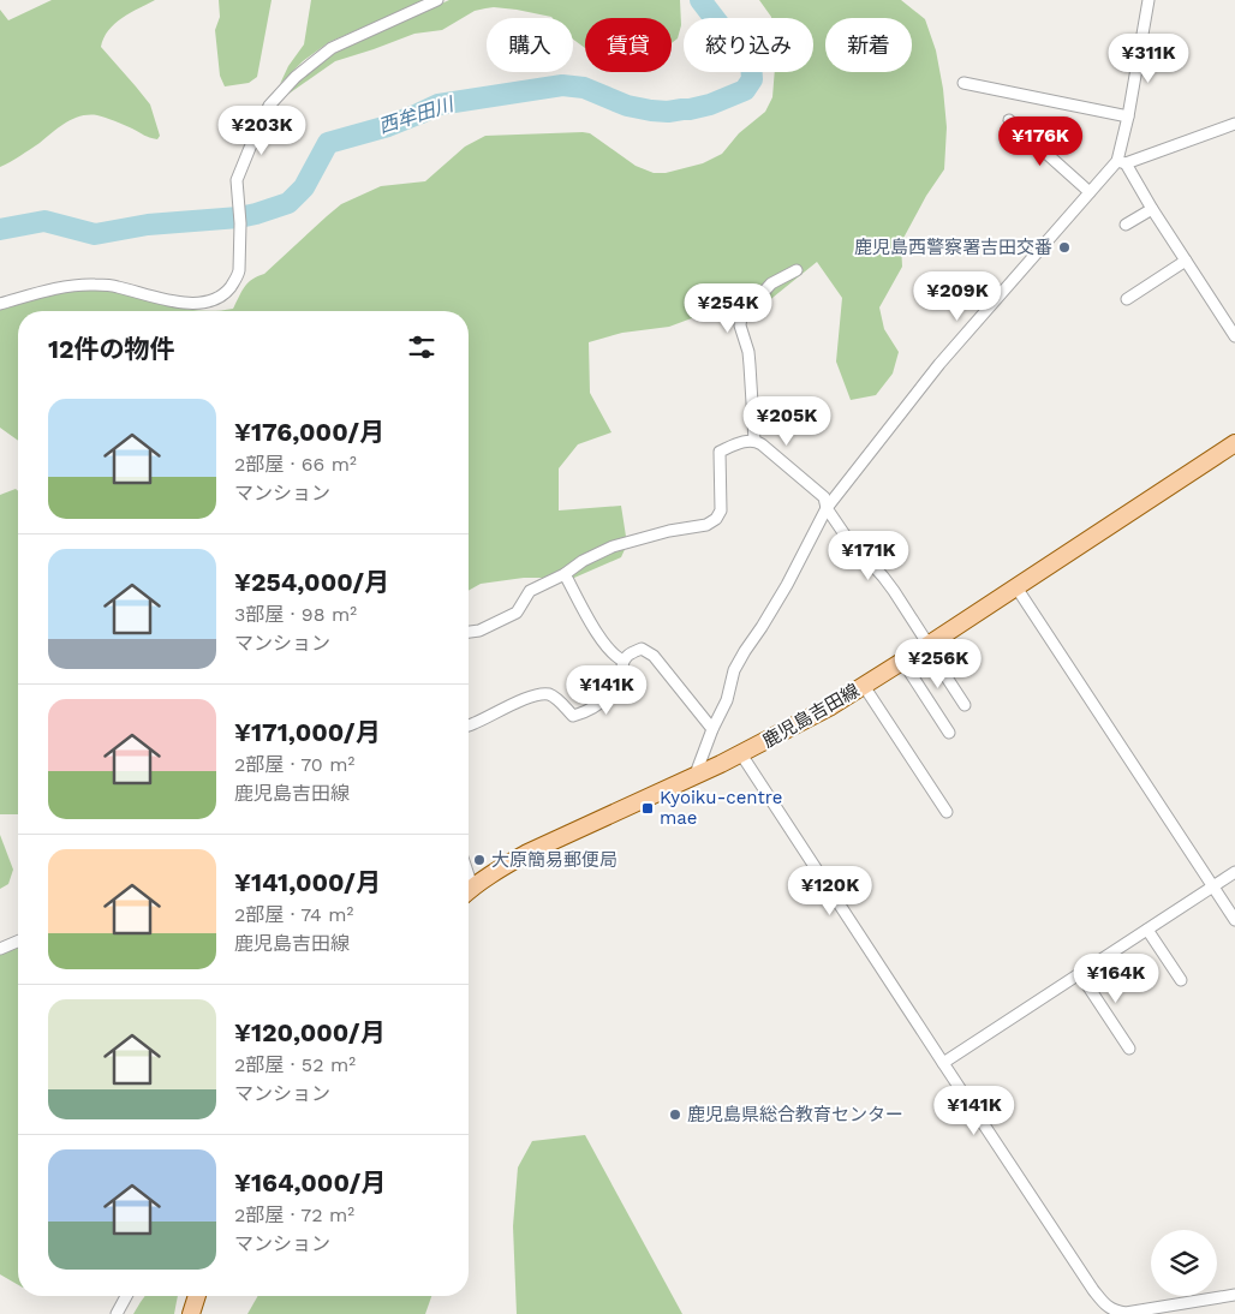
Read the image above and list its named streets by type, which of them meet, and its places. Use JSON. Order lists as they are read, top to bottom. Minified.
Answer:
{"streets":{"main road":["鹿児島吉田線"]},"water":["西牟田川"],"places":{"other":["鹿児島西警察署吉田交番","大原簡易郵便局","鹿児島県総合教育センター"],"transit":["Kyoiku-centre mae"]},"page":{"chip":["購入","賃貸","絞り込み","新着"],"price":["¥311K","¥203K","¥176K","¥209K","¥254K","¥205K","¥171K","¥256K","¥141K","¥120K","¥164K","¥141K"],"heading":"12件の物件","list":[{"name":"¥176,000/月","note":"2部屋 · 66 m² · マンション"},{"name":"¥254,000/月","note":"3部屋 · 98 m² · マンション"},{"name":"¥171,000/月","note":"2部屋 · 70 m² · 鹿児島吉田線"},{"name":"¥141,000/月","note":"2部屋 · 74 m² · 鹿児島吉田線"},{"name":"¥120,000/月","note":"2部屋 · 52 m² · マンション"},{"name":"¥164,000/月","note":"2部屋 · 72 m² · マンション"}]}}
